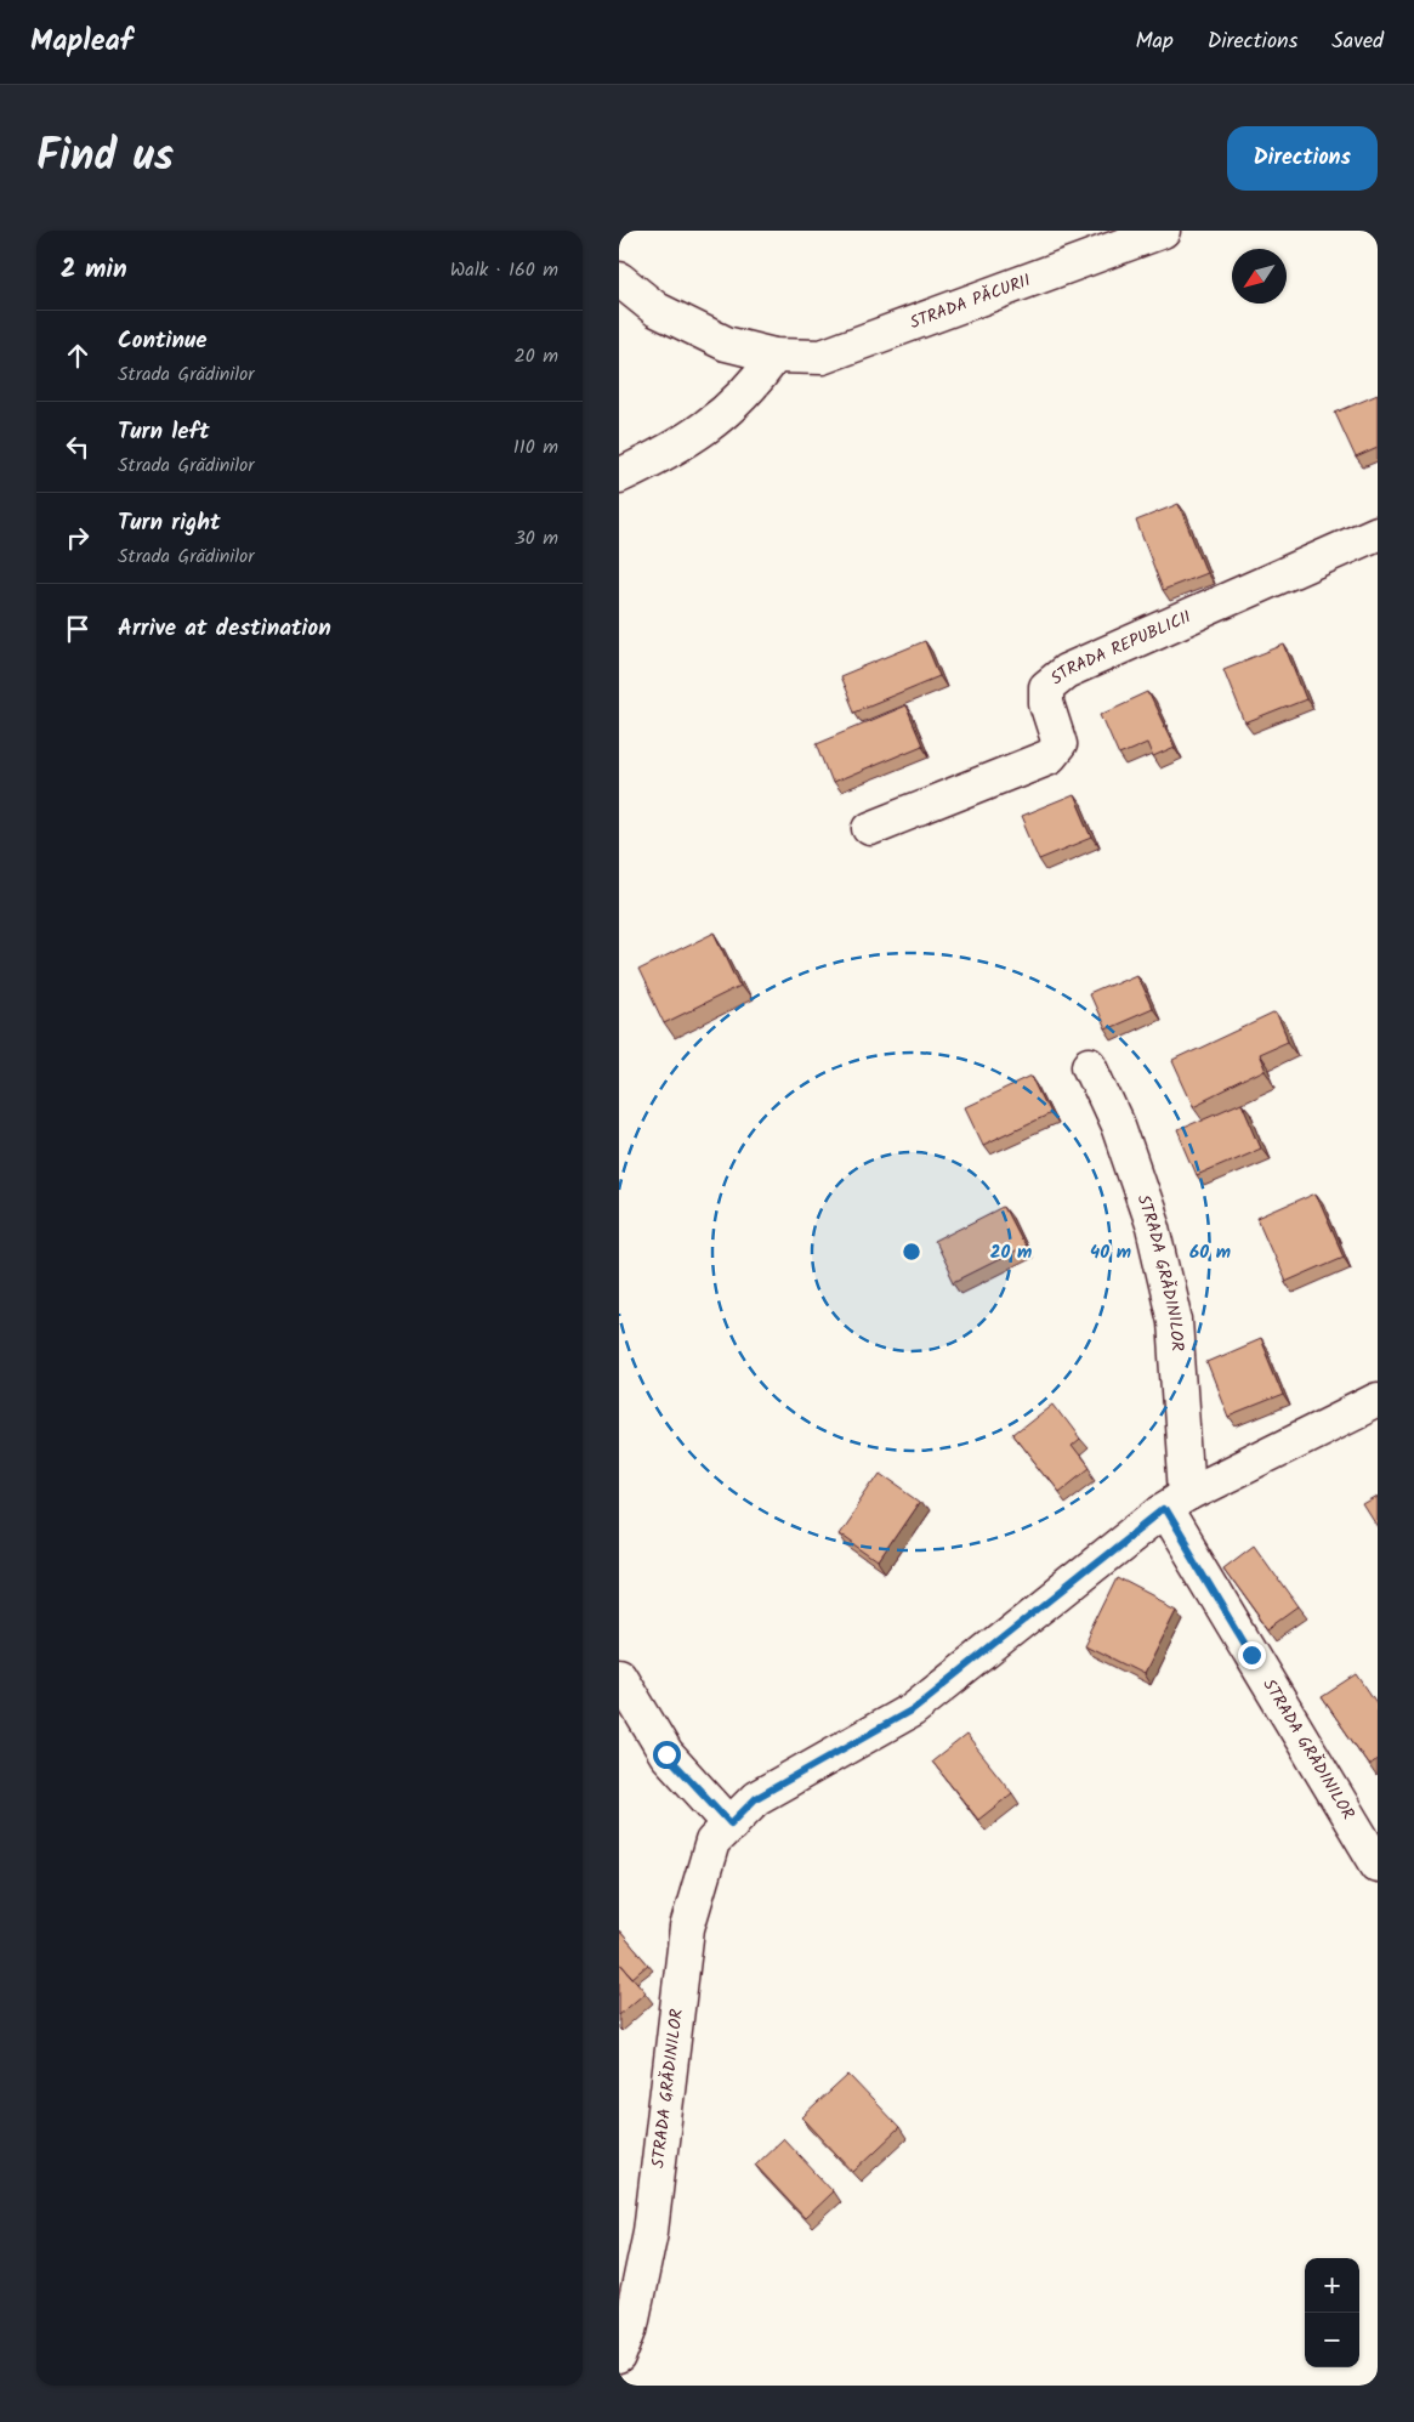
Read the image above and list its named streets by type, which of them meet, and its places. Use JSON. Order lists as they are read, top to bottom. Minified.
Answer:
{"streets":{"street":["STRADA PĂCURII","STRADA REPUBLICII","STRADA GRĂDINILOR"]},"north":"bottom left","page":{"header":"Mapleaf","nav":["Map","Directions","Saved"],"title":"Find us","buttons":"Directions","heading":["2 min","Walk · 160 m"],"list":[["Continue","Strada Grădinilor","20 m"],["Turn left","Strada Grădinilor","110 m"],["Turn right","Strada Grădinilor","30 m"],"Arrive at destination"],"map_buttons":["+","−"]},"rings":["20 m","40 m","60 m"]}
